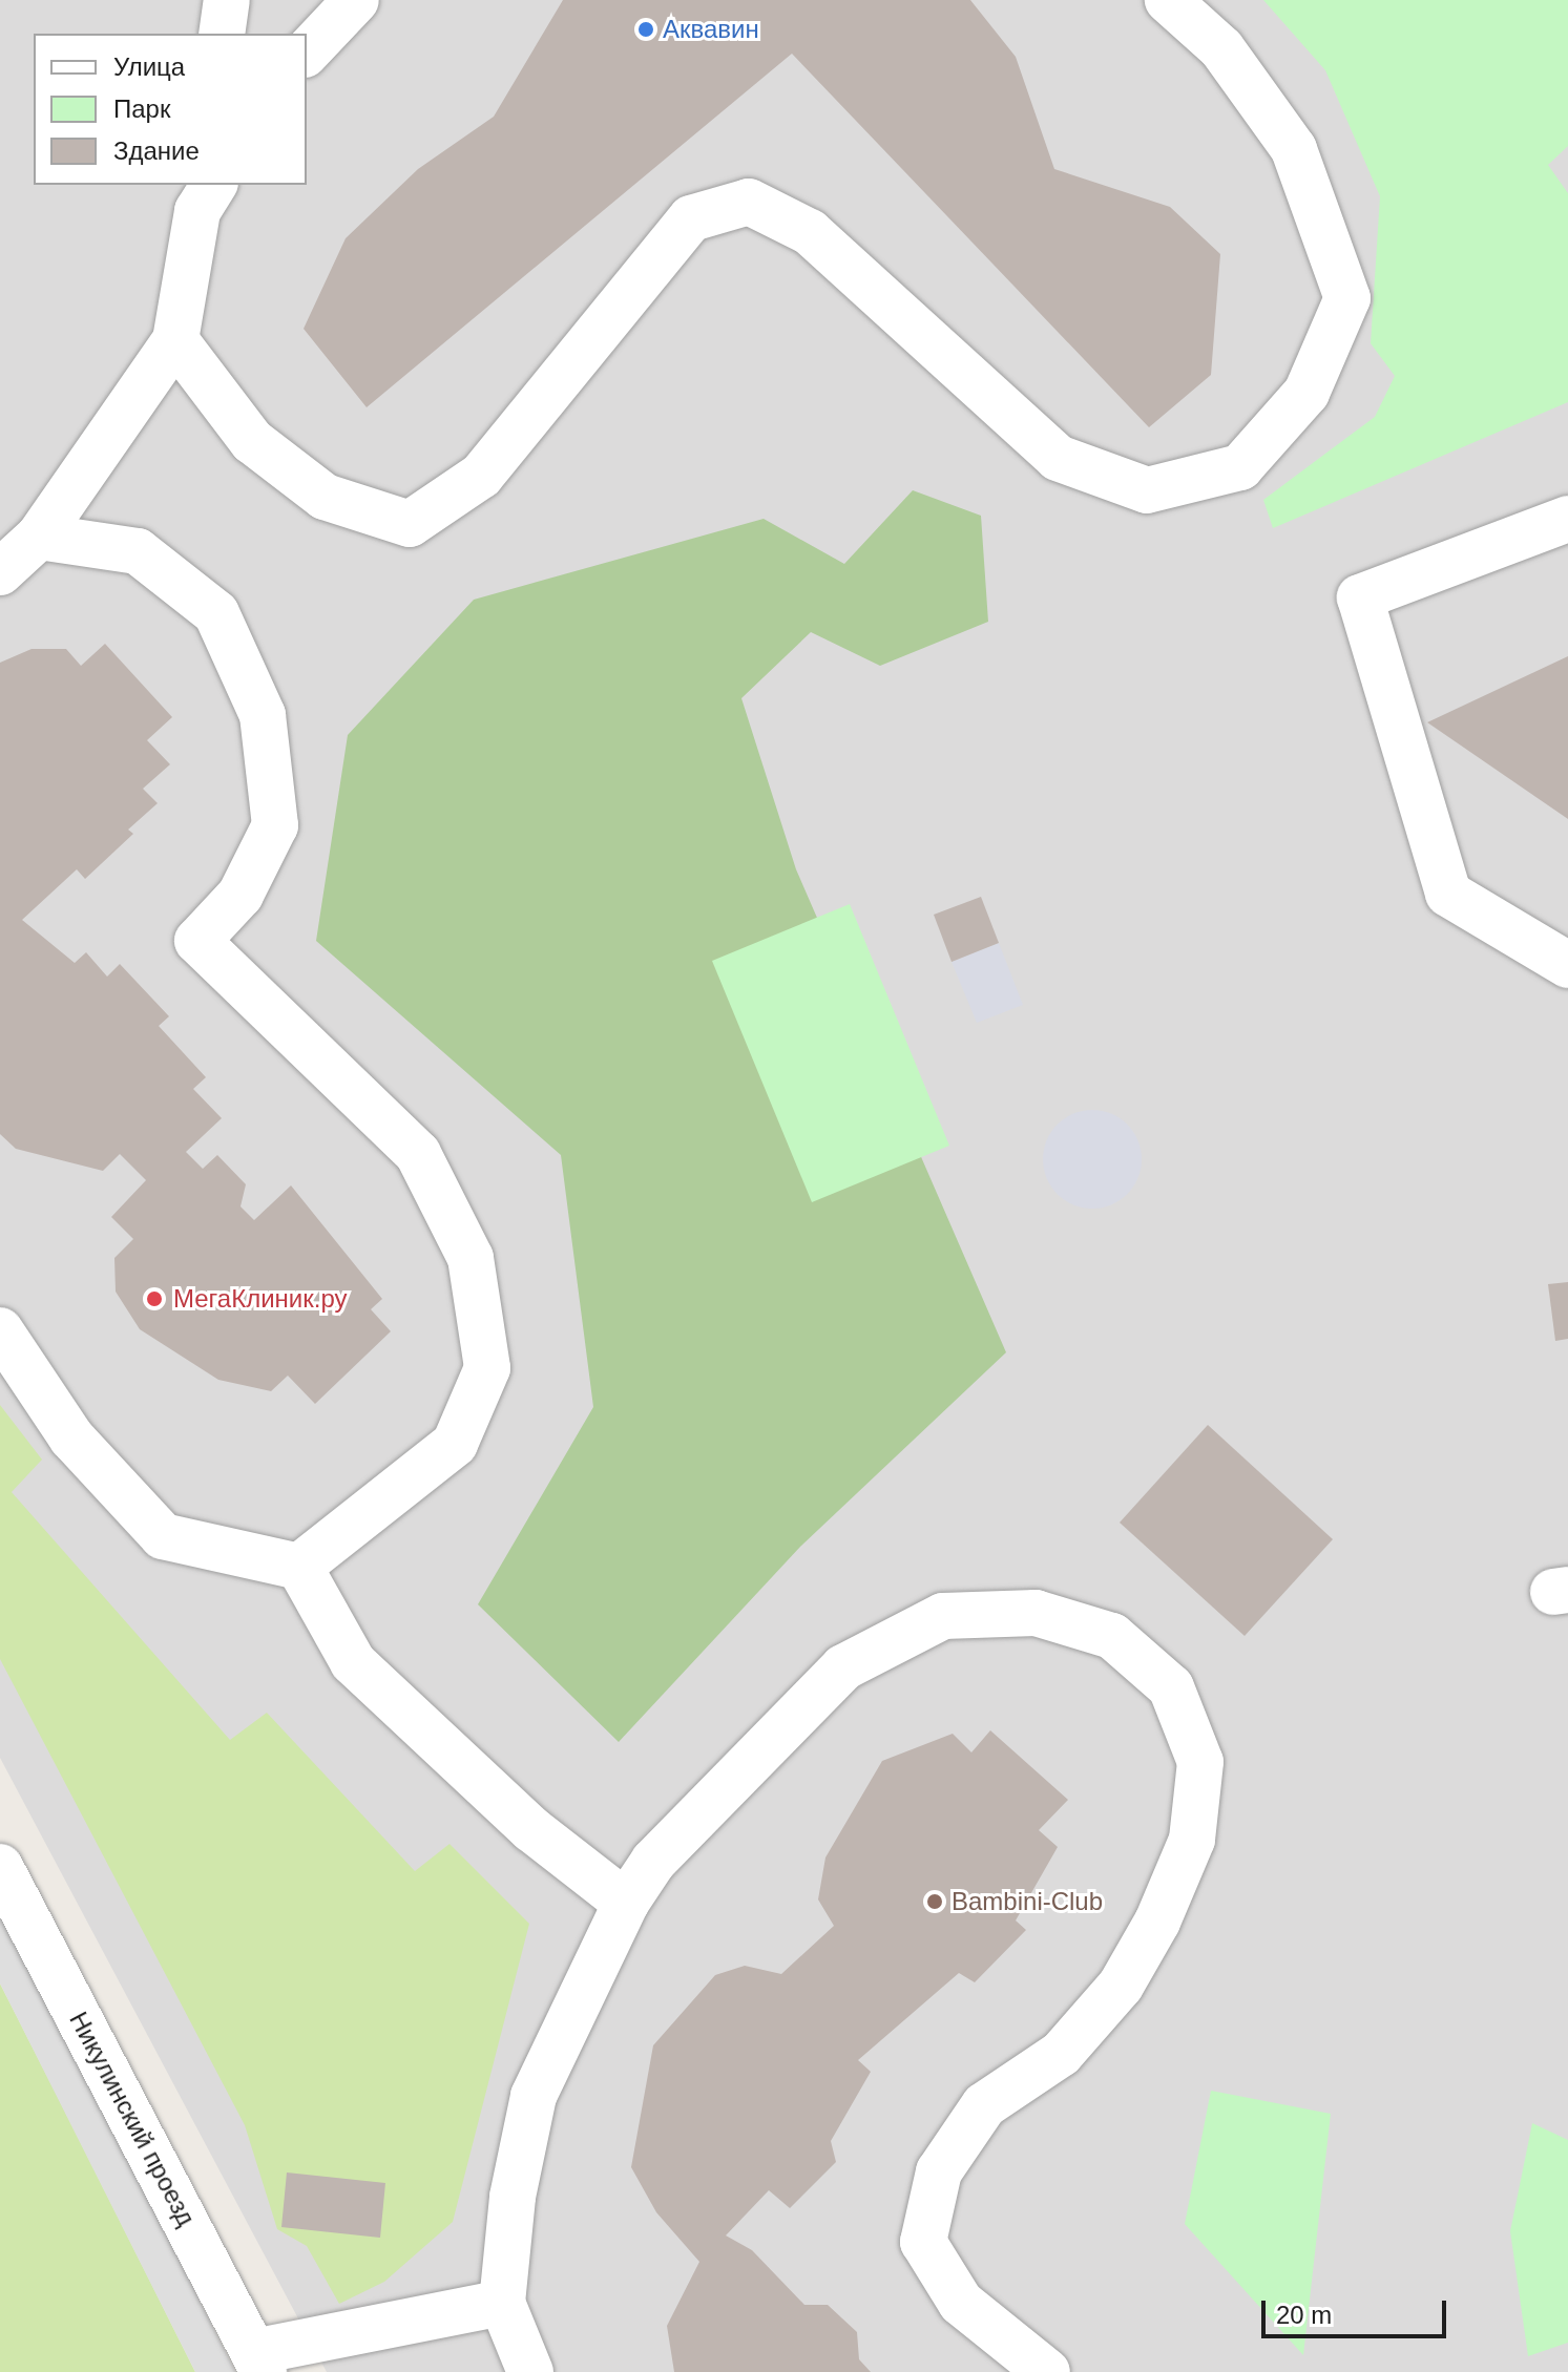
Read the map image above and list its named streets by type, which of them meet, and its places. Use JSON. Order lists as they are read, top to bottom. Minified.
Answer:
{"streets":{"street":["Никулинский проезд"]},"places":["Аквавин","МегаКлиник.ру","Bambini-Club"],"legend":["Улица","Парк","Здание"],"scale_bar":"20 m"}
